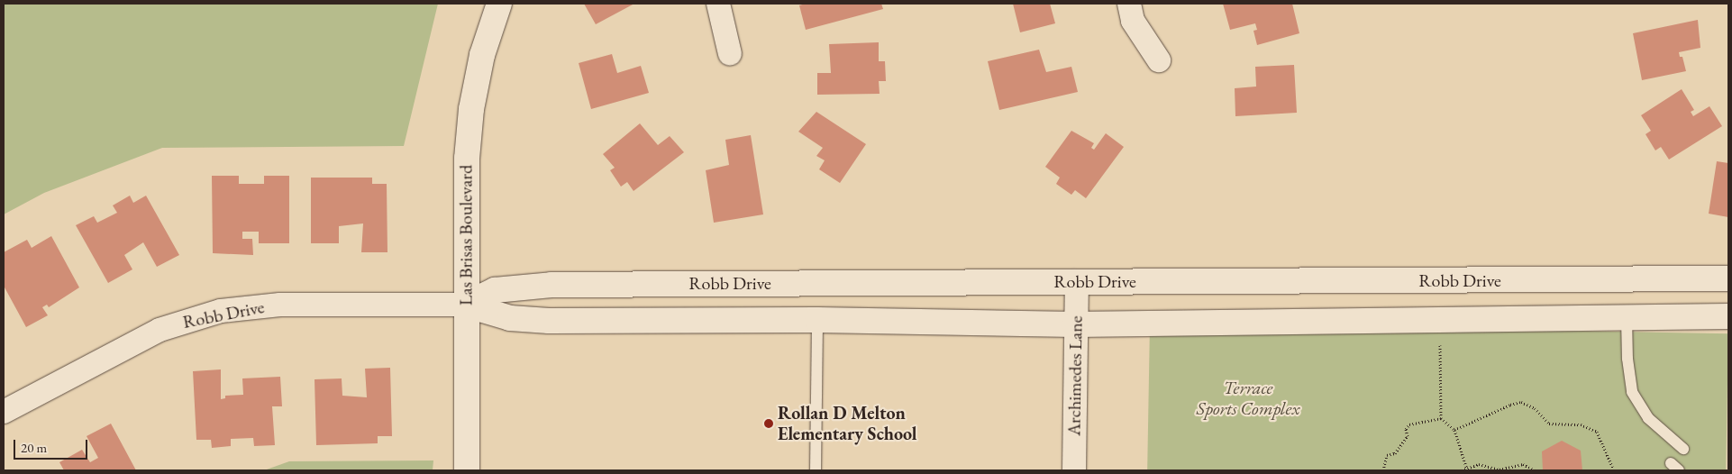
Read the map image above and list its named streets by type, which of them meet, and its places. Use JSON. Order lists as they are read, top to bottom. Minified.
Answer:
{"streets":{"street":["Las Brisas Boulevard","Robb Drive","Archimedes Lane"]},"crossings":[["Las Brisas Boulevard","Robb Drive"],["Robb Drive","Archimedes Lane"]],"parks":["Terrace Sports Complex"],"places":["Rollan D Melton Elementary School"],"scale_bar":"20 m"}
